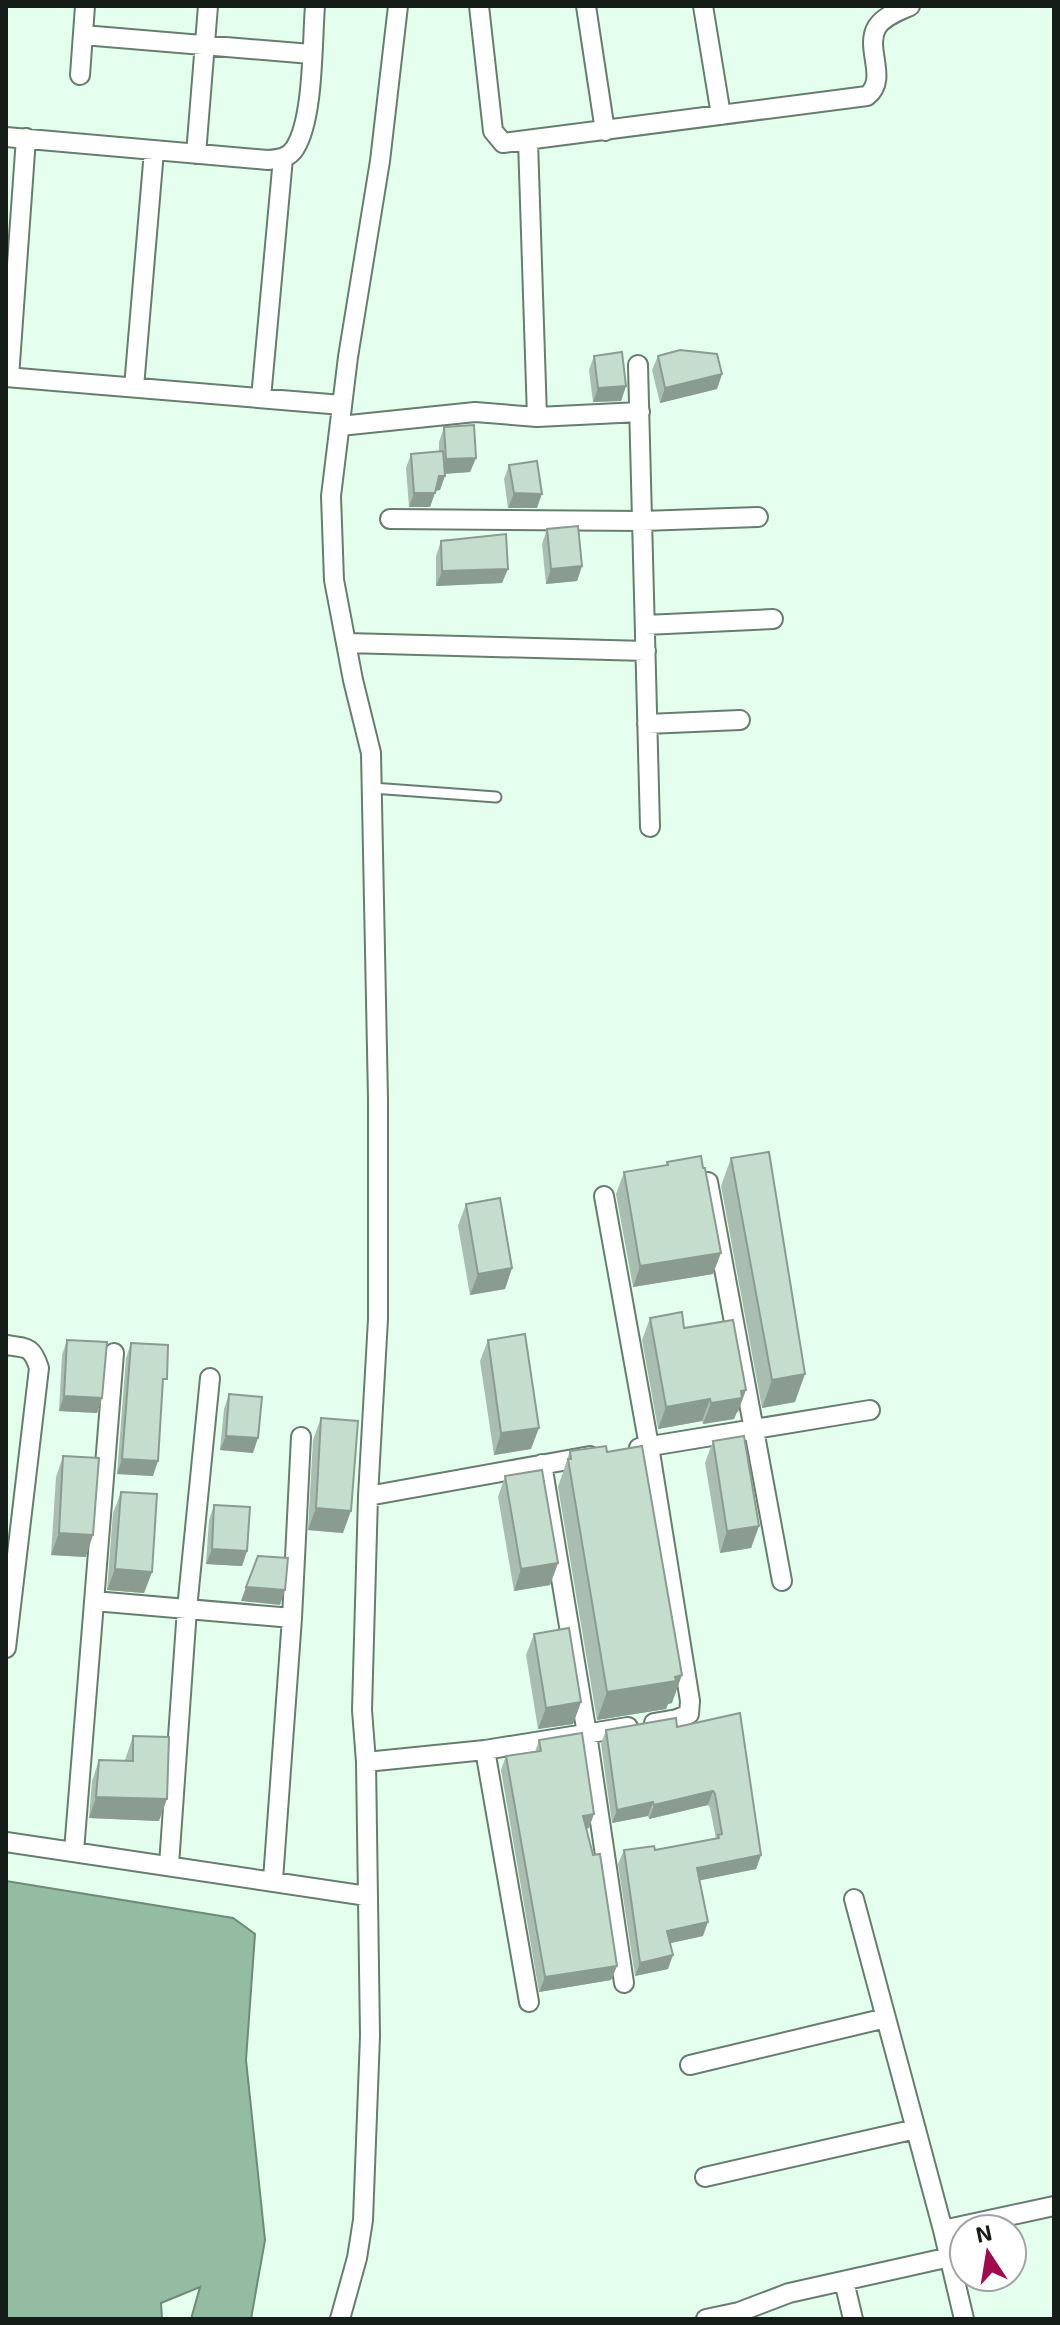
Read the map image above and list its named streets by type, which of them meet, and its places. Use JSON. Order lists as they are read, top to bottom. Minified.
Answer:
{"north":"top"}
